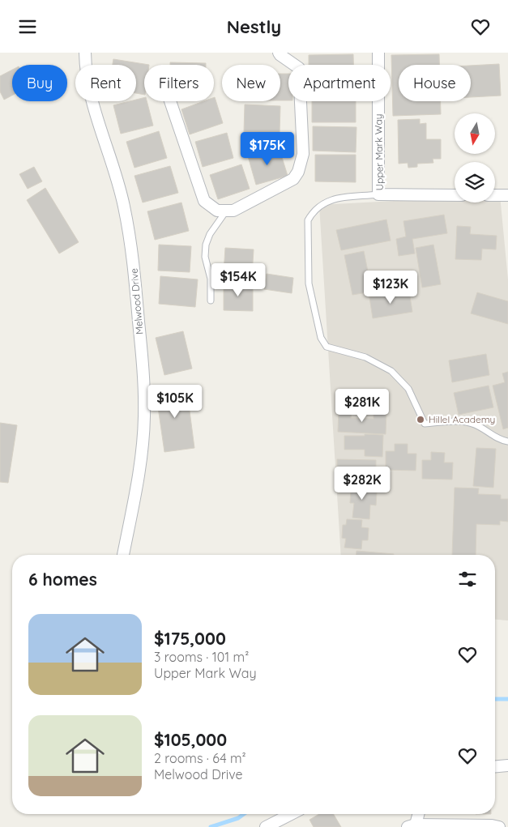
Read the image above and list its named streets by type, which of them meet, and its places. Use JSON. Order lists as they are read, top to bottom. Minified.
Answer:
{"streets":{"street":["Upper Mark Way","Melwood Drive"]},"places":["Hillel Academy"],"north":"bottom","page":{"header":"Nestly","chip":["Buy","Rent","Filters","New","Apartment","House"],"price":["$175K","$154K","$123K","$105K","$281K","$282K"],"heading":"6 homes","list":[{"name":"$175,000","note":"3 rooms · 101 m² · Upper Mark Way"},{"name":"$105,000","note":"2 rooms · 64 m² · Melwood Drive"}]}}
